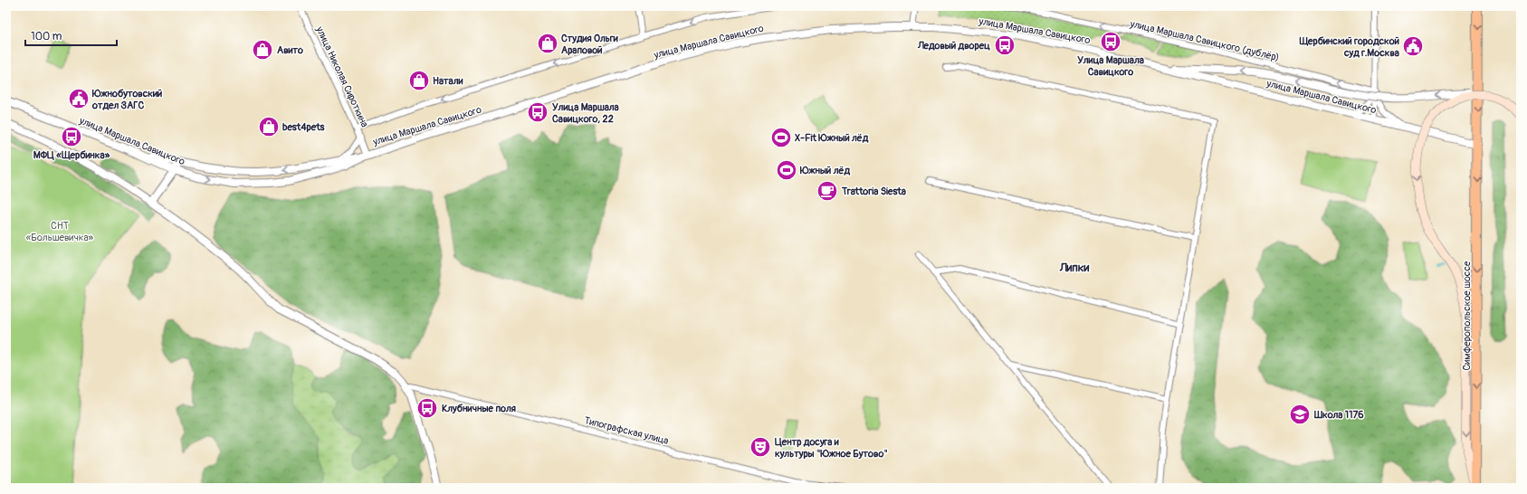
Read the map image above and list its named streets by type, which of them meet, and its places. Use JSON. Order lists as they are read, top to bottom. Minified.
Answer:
{"streets":{"main road":["Симферопольское шоссе"],"street":["улица Маршала Савицкого","улица Маршала Савицкого (дублёр)","улица Николая Сироткина","Типографская улица"]},"crossings":[["улица Маршала Савицкого","улица Николая Сироткина"],["улица Маршала Савицкого","Симферопольское шоссе"]],"districts":["Липки"],"parks":["СНТ «Большевичка»"],"places":{"bus stop":["Улица Маршала Савицкого","Ледовый дворец","Улица Маршала Савицкого, 22","МФЦ «Щербинка»","Клубничные поля"],"shop":["Студия Ольги Араповой","Авито","Натали","best4pets"],"public building":["Щербинский городской суд г.Москва","Южнобутовский отдел ЗАГС"],"sports":["X-Fit Южный лёд","Южный лёд"],"cafe":["Trattoria Siesta"],"school or university":["Школа 1176"],"theatre":["Центр досуга и культуры \"Южное Бутово\""]},"scale_bar":"100 m"}
